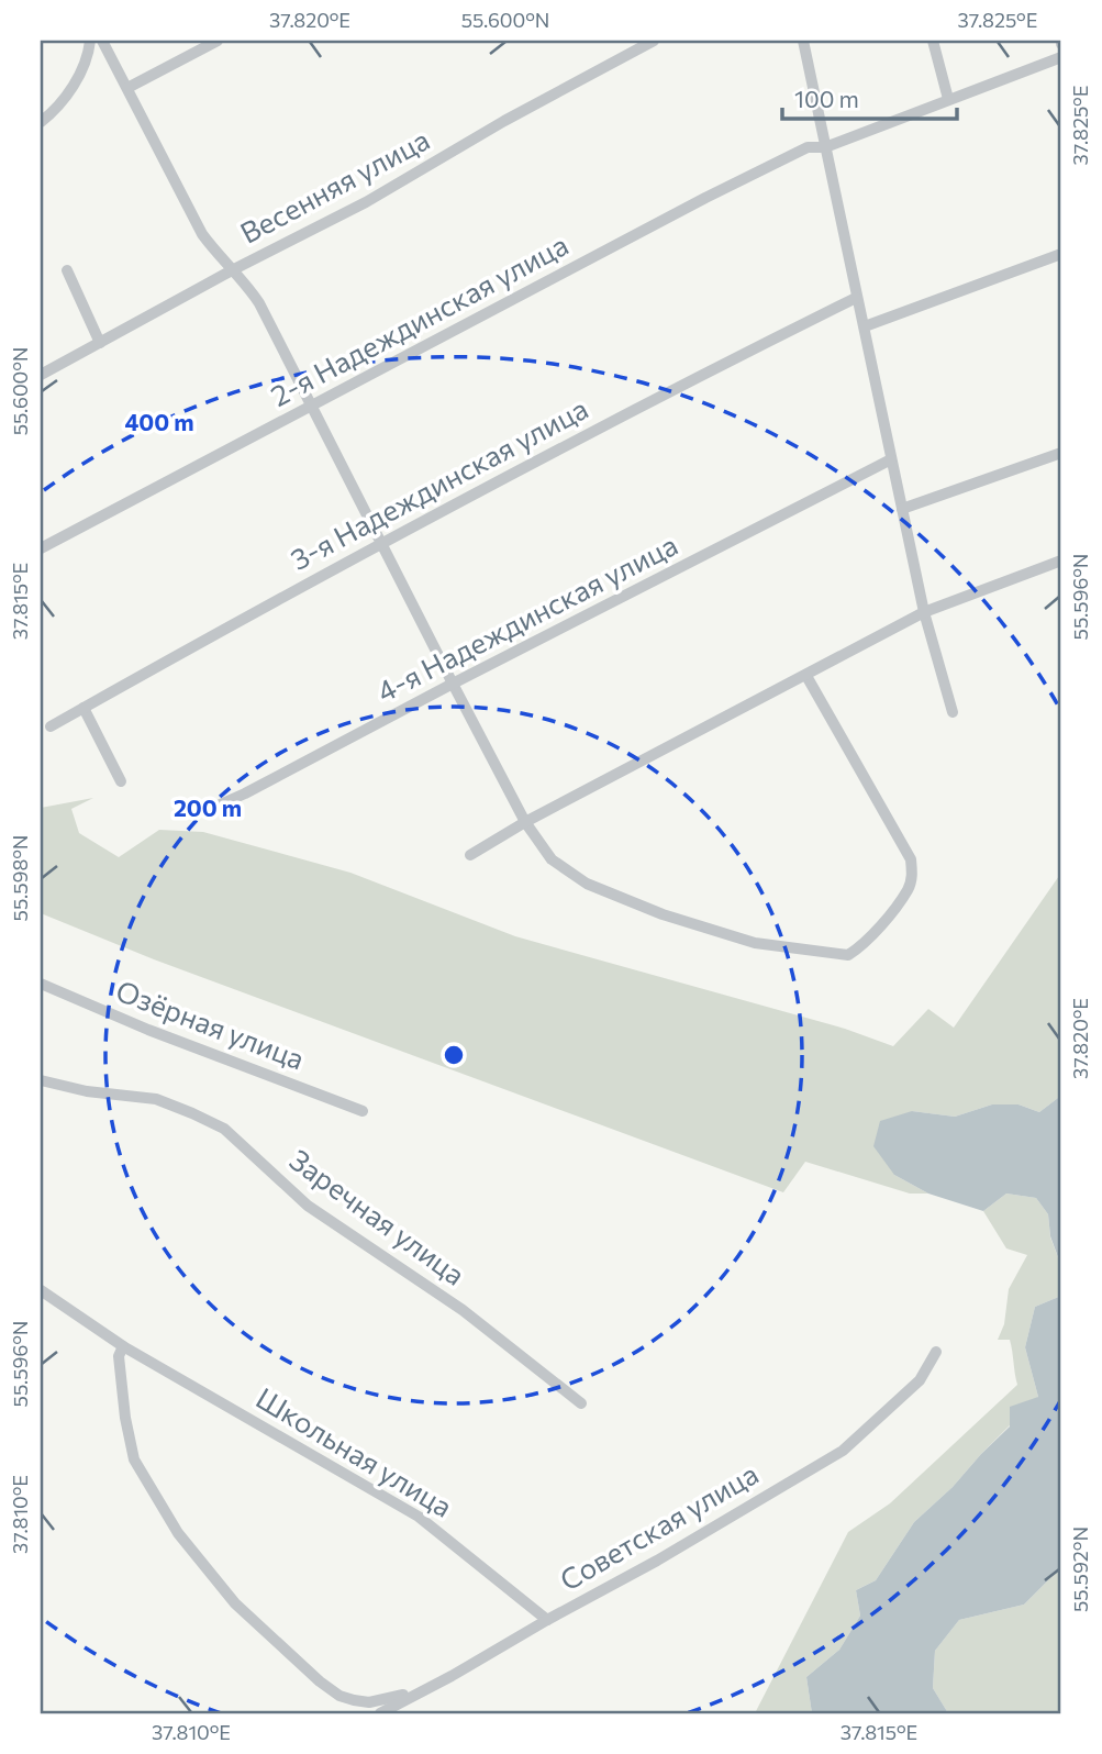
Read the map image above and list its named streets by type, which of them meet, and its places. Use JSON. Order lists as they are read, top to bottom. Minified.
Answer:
{"streets":{"street":["Весенняя улица","2-я Надеждинская улица","3-я Надеждинская улица","4-я Надеждинская улица","Озёрная улица","Заречная улица","Школьная улица","Советская улица"]},"crossings":[["Школьная улица","Советская улица"]],"scale_bar":"100 m","coordinates":["37.820°E","55.600°N","37.825°E","55.596°N","37.815°E","55.598°N","37.810°E","55.592°N"],"rings":["400 m","200 m"]}
